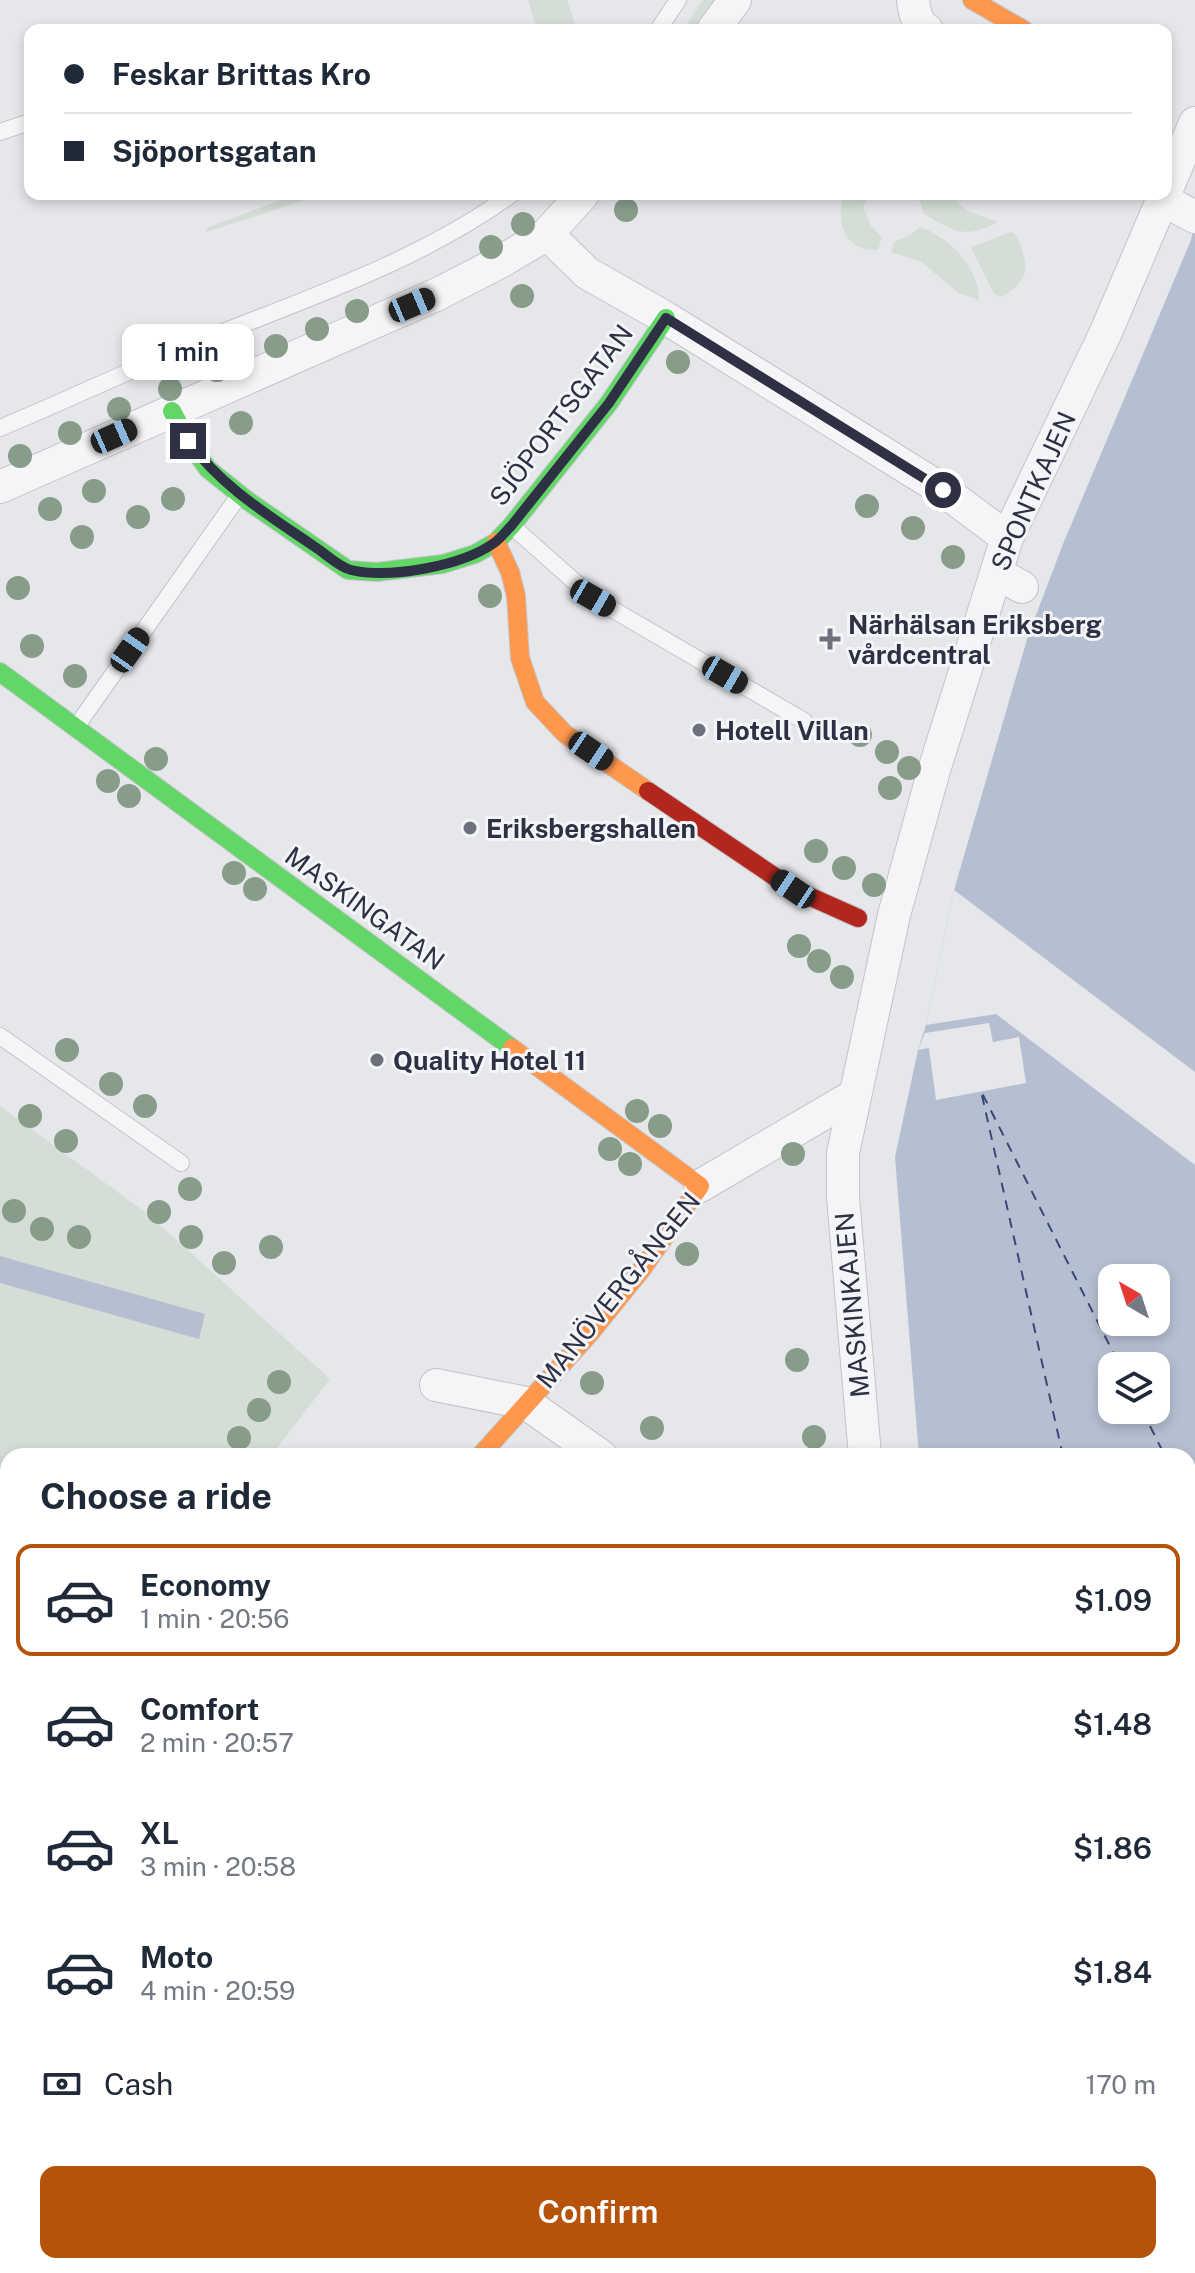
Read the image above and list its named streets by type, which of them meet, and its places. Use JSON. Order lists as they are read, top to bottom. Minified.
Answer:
{"streets":{"street":["SJÖPORTSGATAN","SPONTKAJEN","MASKINGATAN","MANÖVERGÅNGEN","MASKINKAJEN"]},"crossings":[["SPONTKAJEN","MANÖVERGÅNGEN"],["SPONTKAJEN","MASKINKAJEN"],["MASKINGATAN","MANÖVERGÅNGEN"]],"places":{"health":["Närhälsan Eriksberg vårdcentral"],"other":["Hotell Villan","Eriksbergshallen","Quality Hotel 11"]},"north":"top left","page":{"banner":["Feskar Brittas Kro","Sjöportsgatan"],"bubble":"1 min","heading":"Choose a ride","list":[{"name":"Economy","note":"1 min · 20:56","value":"$1.09"},{"name":"Comfort","note":"2 min · 20:57","value":"$1.48"},{"name":"XL","note":"3 min · 20:58","value":"$1.86"},{"name":"Moto","note":"4 min · 20:59","value":"$1.84"}],"pay":["Cash","170 m"],"buttons":"Confirm"}}
